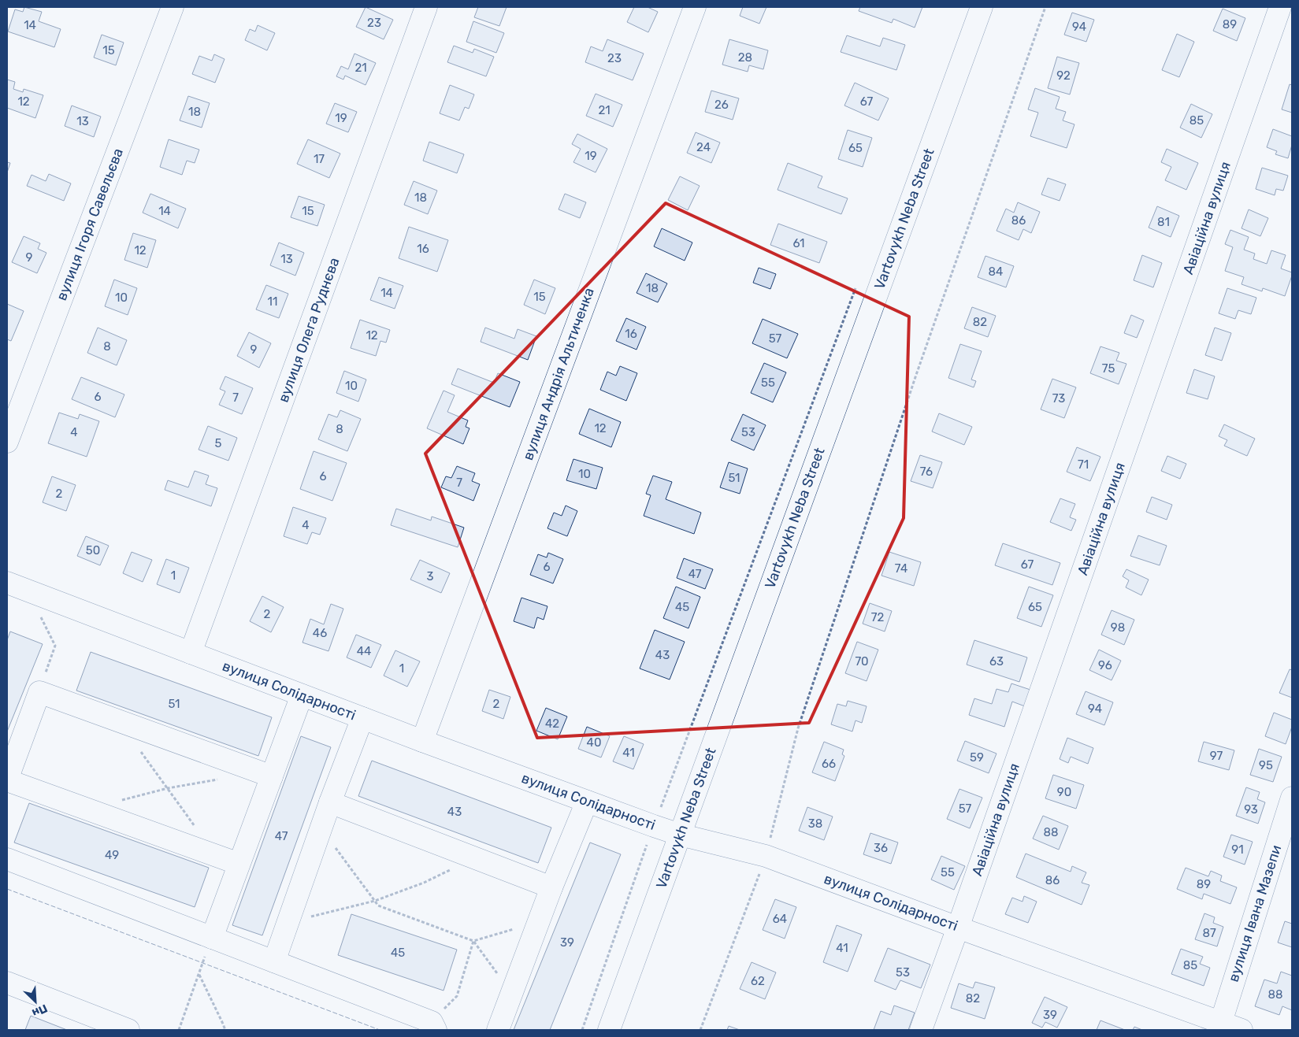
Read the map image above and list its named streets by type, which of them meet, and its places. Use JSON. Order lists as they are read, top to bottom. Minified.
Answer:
{"streets":{"street":["Авіаційна вулиця","Vartovykh Neba Street","вулиця Ігоря Савельєва","вулиця Олега Руднєва","вулиця Андрія Альтиченка","вулиця Солідарності","вулиця Івана Мазепи"]},"crossings":[["Авіаційна вулиця","вулиця Солідарності"],["Vartovykh Neba Street","вулиця Солідарності"],["вулиця Олега Руднєва","вулиця Солідарності"],["вулиця Андрія Альтиченка","вулиця Солідарності"],["вулиця Солідарності","вулиця Івана Мазепи"]],"house_numbers":["23","89","14","94","15","28","23","21","92","12","67","26","21","18","19","85","13","24","65","19","17","18","14","15","86","81","61","16","12","9","13","84","18","14","15","10","11","82","16","12","57","8","9","75","55","10","6","7","73","12","8","4","53","5","71","76","10","6","51","7","2","4","50","67","6","74","47","1","3","45","65","2","72","98","46","44","43","70","63","96","1","51","2","94","42","40","41","97","59","66","95","90","57","93","43","38","88","47","36","91","49","55","86","89","64","87","39","41","45","85","53","62","88","82","39"],"north":"bottom right"}
